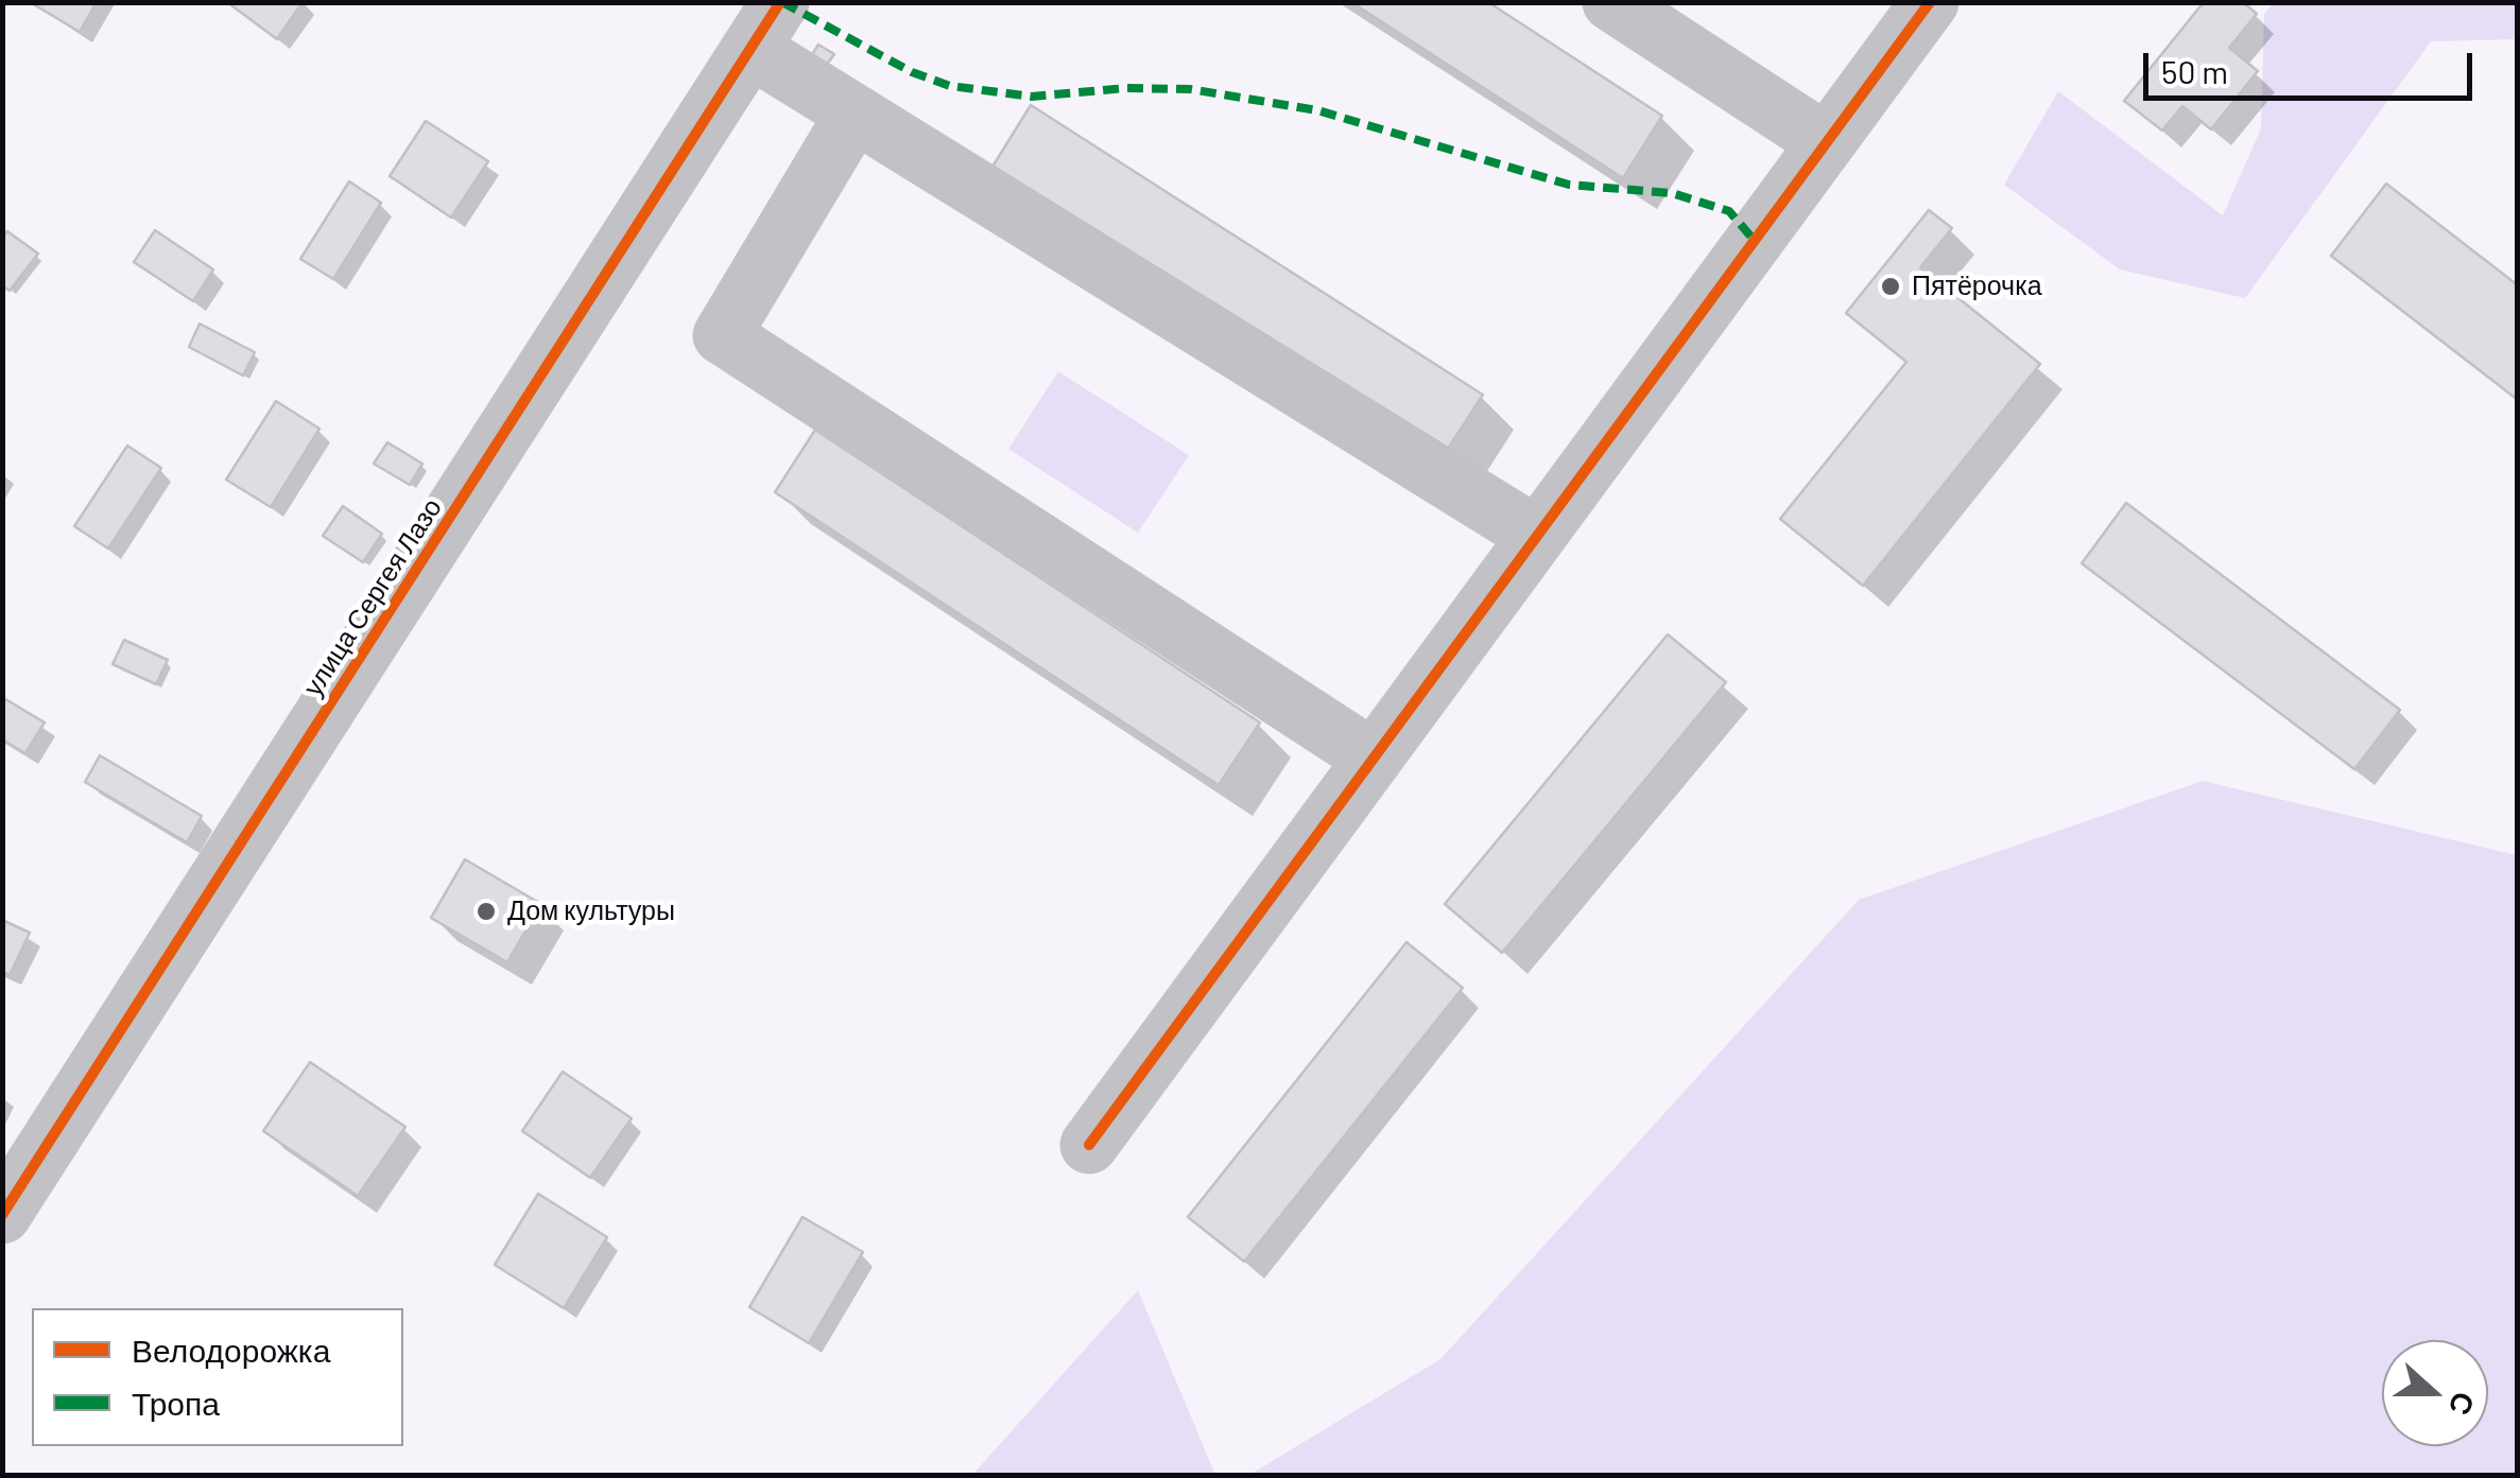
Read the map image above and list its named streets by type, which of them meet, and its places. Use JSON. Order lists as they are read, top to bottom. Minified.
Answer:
{"streets":{"street":["улица Сергея Лазо"]},"places":["Пятёрочка","Дом культуры"],"legend":["Велодорожка","Тропа"],"scale_bar":"50 m","north":"right"}
